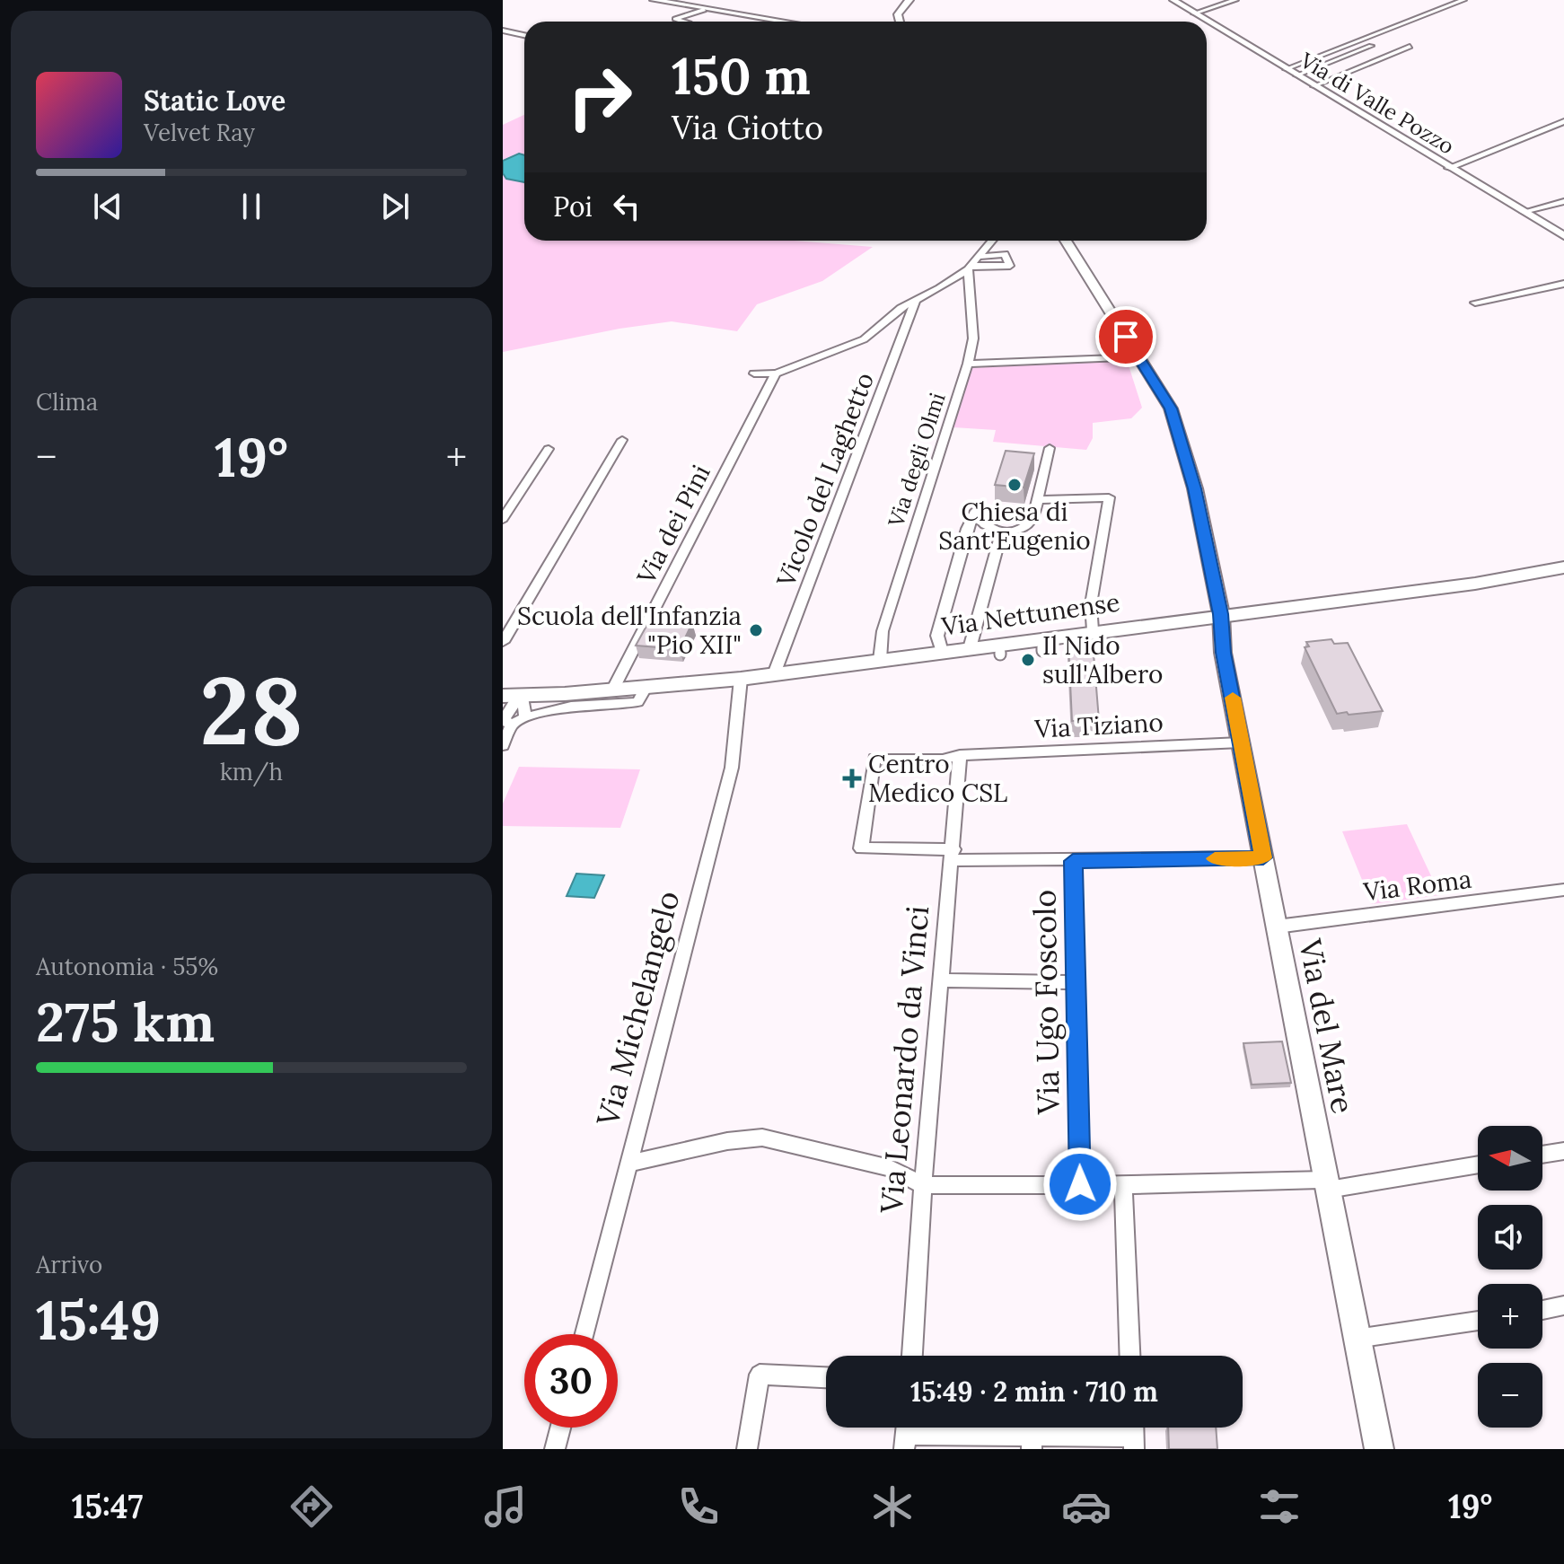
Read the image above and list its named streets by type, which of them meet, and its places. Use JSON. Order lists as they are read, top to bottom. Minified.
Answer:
{"streets":{"main road":["Via Nettunense","Via del Mare"],"street":["Via di Valle Pozzo","Via degli Olmi","Vicolo del Laghetto","Via dei Pini","Via Tiziano","Via Roma","Via Ugo Foscolo","Via Michelangelo","Via Leonardo da Vinci"]},"crossings":[["Via degli Olmi","Vicolo del Laghetto"],["Via degli Olmi","Via Nettunense"],["Vicolo del Laghetto","Via dei Pini"],["Vicolo del Laghetto","Via Nettunense"],["Via dei Pini","Via Nettunense"],["Via Nettunense","Via Michelangelo"],["Via Nettunense","Via del Mare"],["Via Tiziano","Via del Mare"],["Via Tiziano","Via Leonardo da Vinci"],["Via Roma","Via del Mare"]],"places":{"other":["Chiesa di Sant'Eugenio","Scuola dell'Infanzia \"Pio XII\"","Il Nido sull'Albero"],"health":["Centro Medico CSL"]},"north":"left","page":{"turn":["150 m","Via Giotto"],"song":["Static Love","Velvet Ray"],"then":"Poi","tile":["Clima",["28","km/h"],["Autonomia · 55%","275 km"],["Arrivo","15:49"]],"heat":["−","19°","+"],"map_buttons":["+","−"],"limit":"30","trip":"15:49 · 2 min · 710 m","tabs":["15:47","19°"]}}
